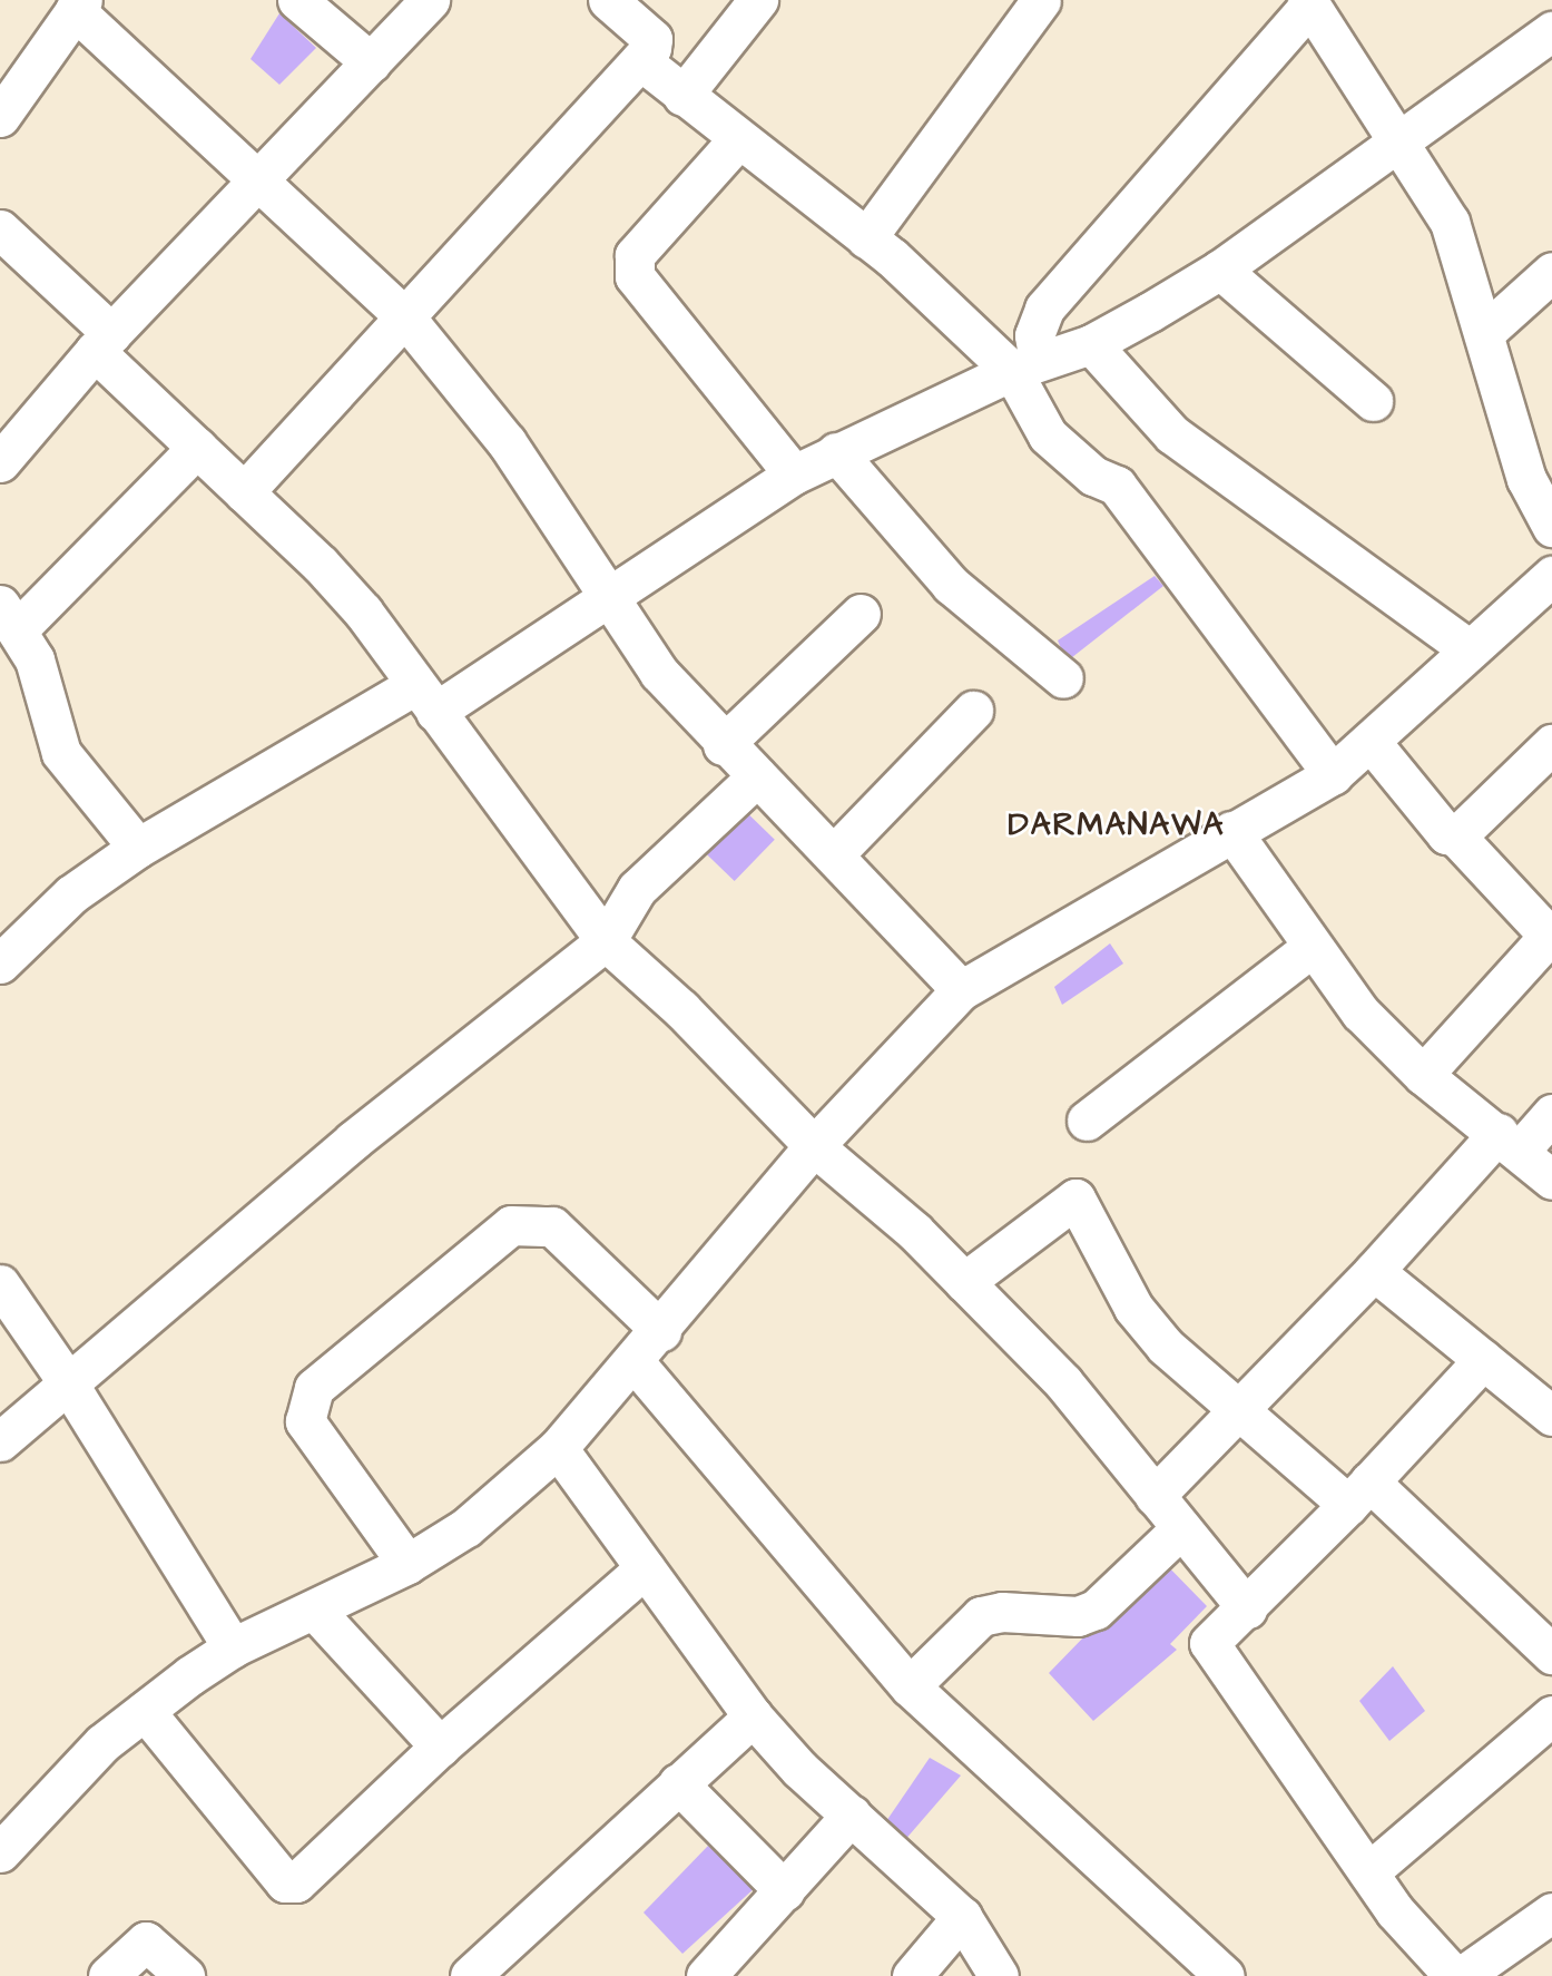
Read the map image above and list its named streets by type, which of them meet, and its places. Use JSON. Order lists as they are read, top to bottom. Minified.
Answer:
{"districts":["DARMANAWA"]}
